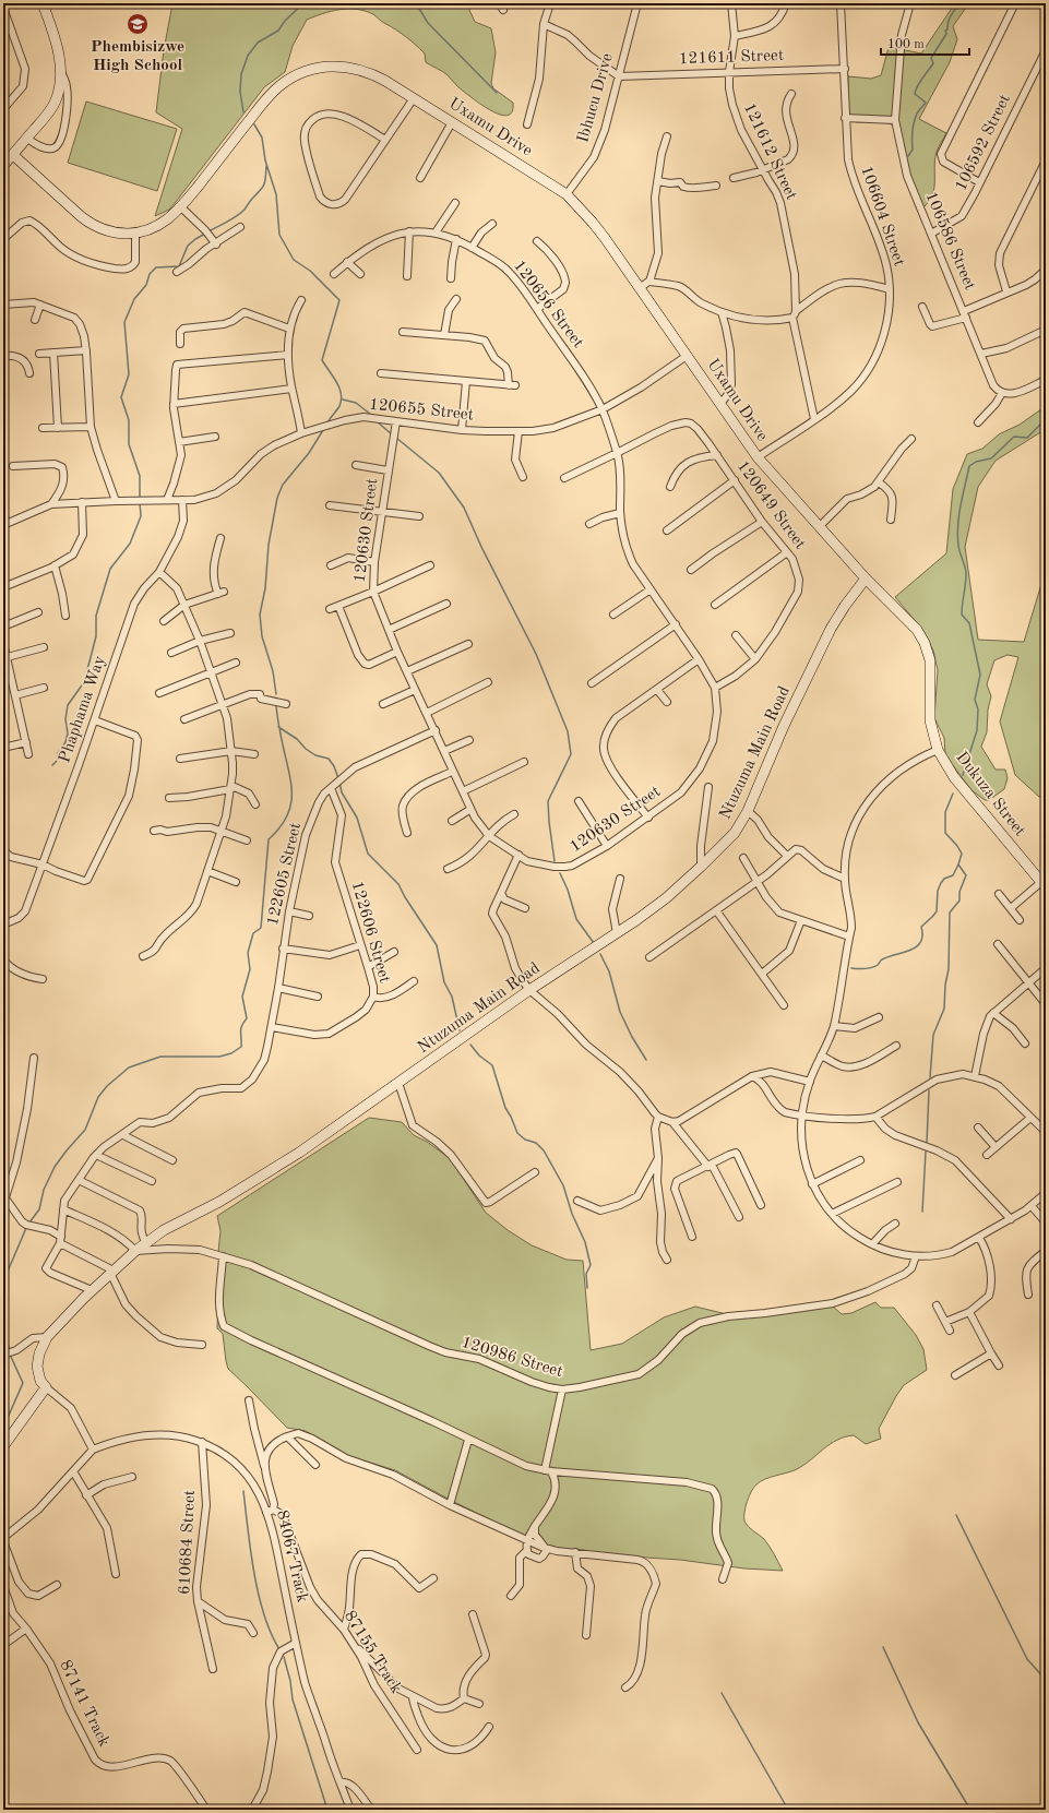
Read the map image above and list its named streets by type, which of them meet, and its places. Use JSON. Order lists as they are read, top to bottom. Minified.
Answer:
{"streets":{"main road":["Uxamu Drive","Ntuzuma Main Road","Dukuza Street"],"street":["121611 Street","Ibhucu Drive","106592 Street","121612 Street","106604 Street","106586 Street","120656 Street","120655 Street","120649 Street","120630 Street","Phaphama Way","122605 Street","122606 Street","120986 Street","610684 Street","84067 Track","87155 Track","87141 Track"]},"crossings":[["121611 Street","Ibhucu Drive"],["121611 Street","121612 Street"],["121611 Street","106604 Street"],["Ibhucu Drive","Uxamu Drive"],["Uxamu Drive","106604 Street"],["Uxamu Drive","120655 Street"],["Uxamu Drive","Ntuzuma Main Road"],["Uxamu Drive","Dukuza Street"],["106592 Street","106586 Street"],["121612 Street","106604 Street"],["120656 Street","120655 Street"],["120656 Street","120630 Street"],["120655 Street","120630 Street"],["120655 Street","Phaphama Way"],["120649 Street","120630 Street"],["120630 Street","122605 Street"],["Ntuzuma Main Road","Dukuza Street"],["Ntuzuma Main Road","120986 Street"],["122605 Street","122606 Street"],["610684 Street","84067 Track"],["84067 Track","87155 Track"]],"places":{"school or university":["Phembisizwe High School"]},"scale_bar":"100 m"}
